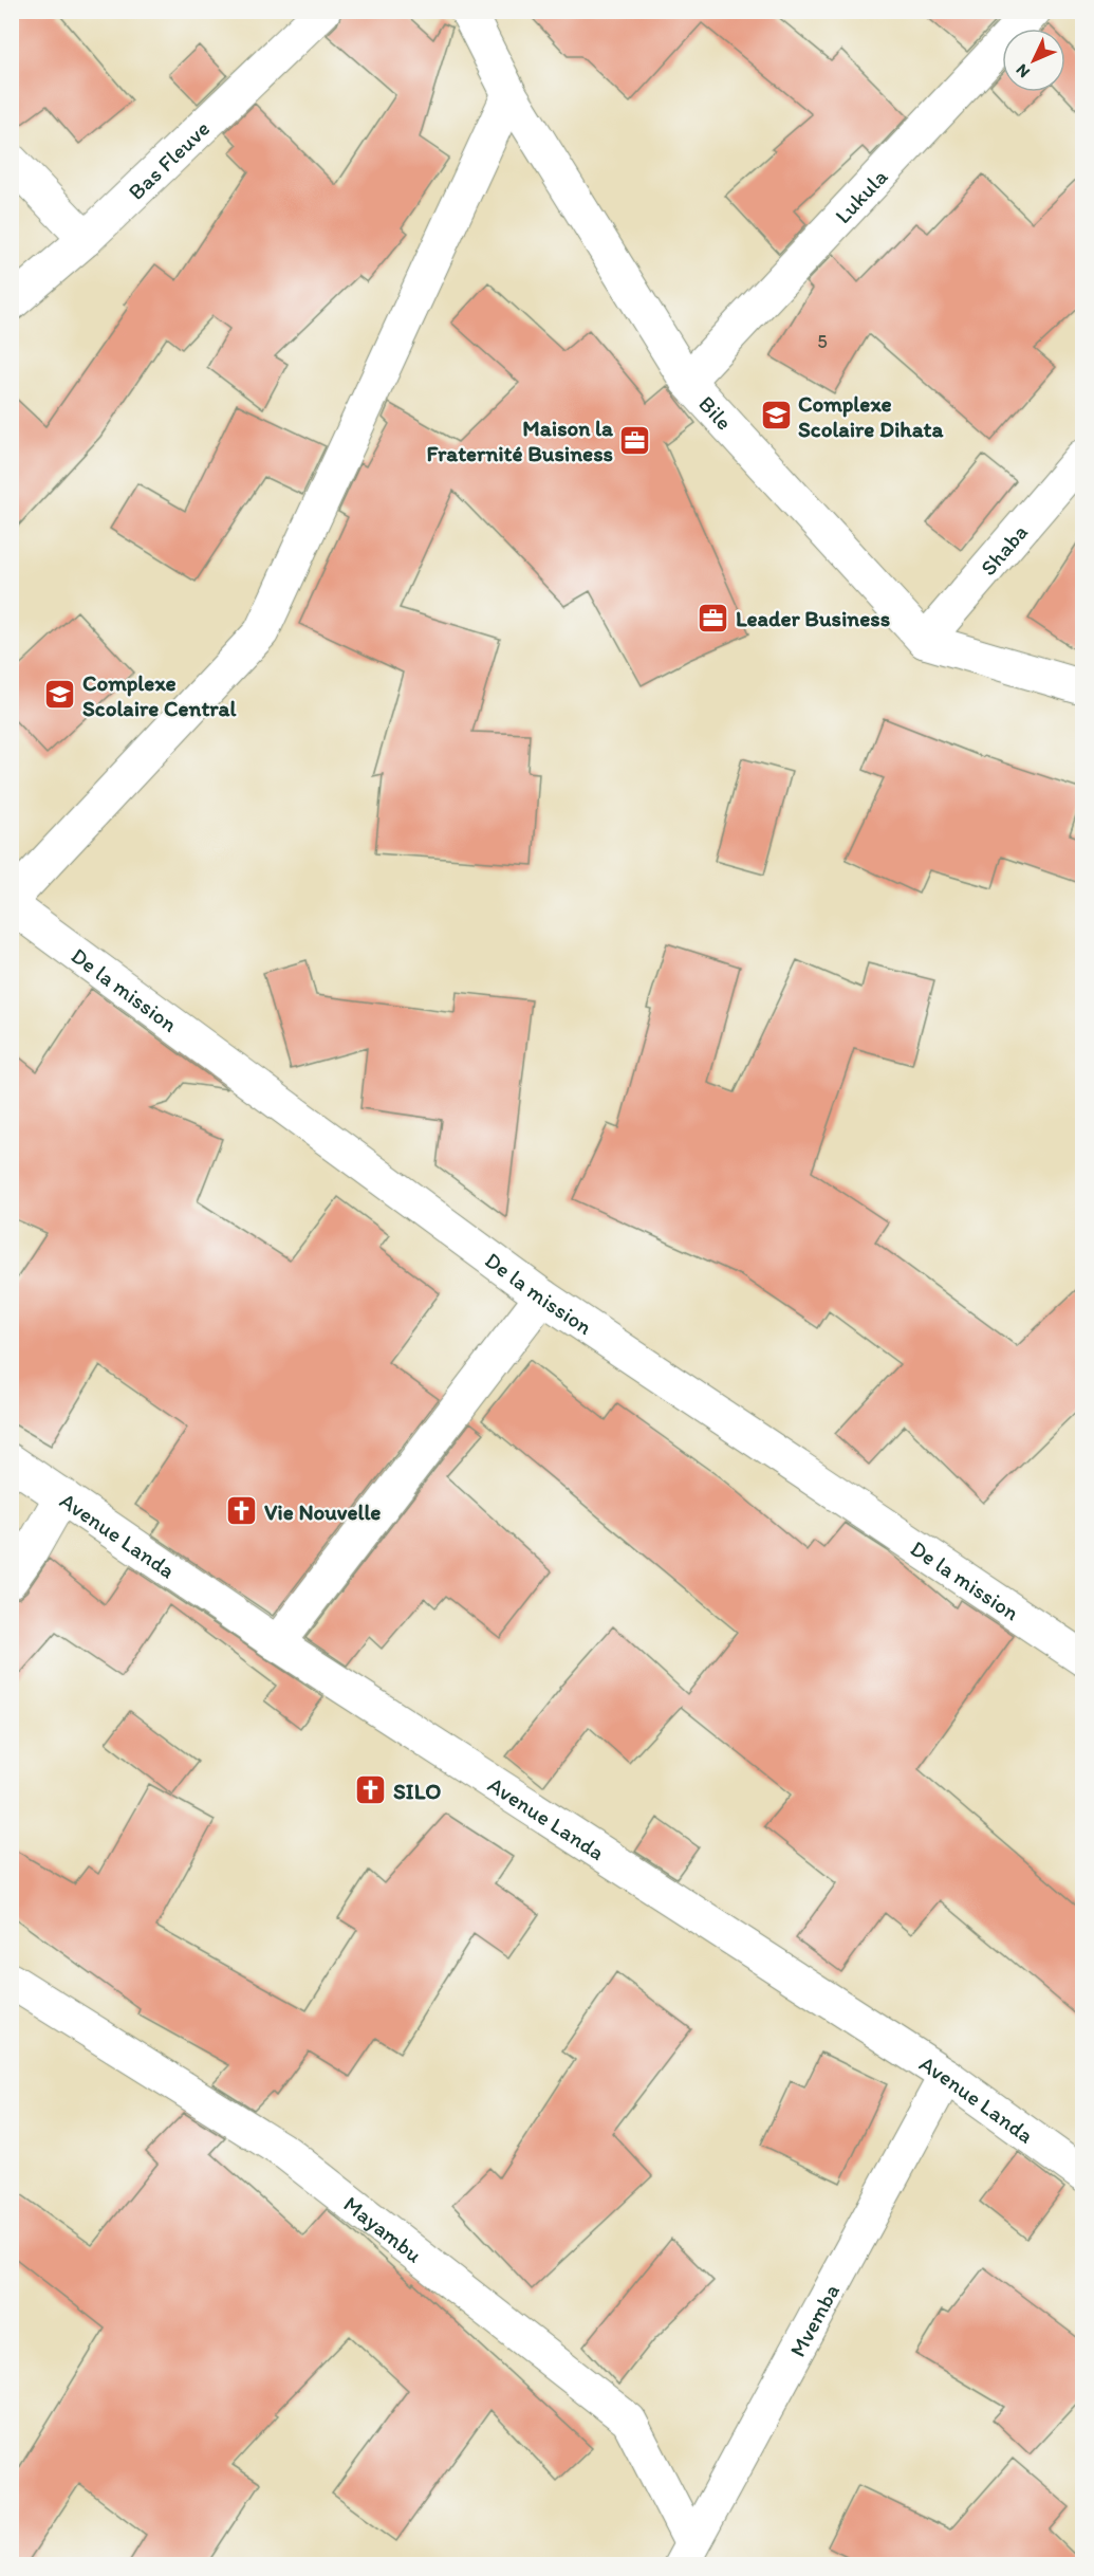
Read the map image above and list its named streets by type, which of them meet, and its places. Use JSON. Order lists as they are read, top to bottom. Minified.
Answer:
{"streets":{"street":["Bas Fleuve","Lukula","Bile","Shaba","De la mission","Avenue Landa","Mayambu","Mvemba"]},"crossings":[["Lukula","Bile"],["Bile","Shaba"],["Avenue Landa","Mvemba"],["Mayambu","Mvemba"]],"places":{"school or university":["Complexe Scolaire Dihata","Complexe Scolaire Central"],"office":["Maison la Fraternité Business","Leader Business"],"church":["Vie Nouvelle","SILO"]},"house_numbers":["5"],"north":"bottom left"}
